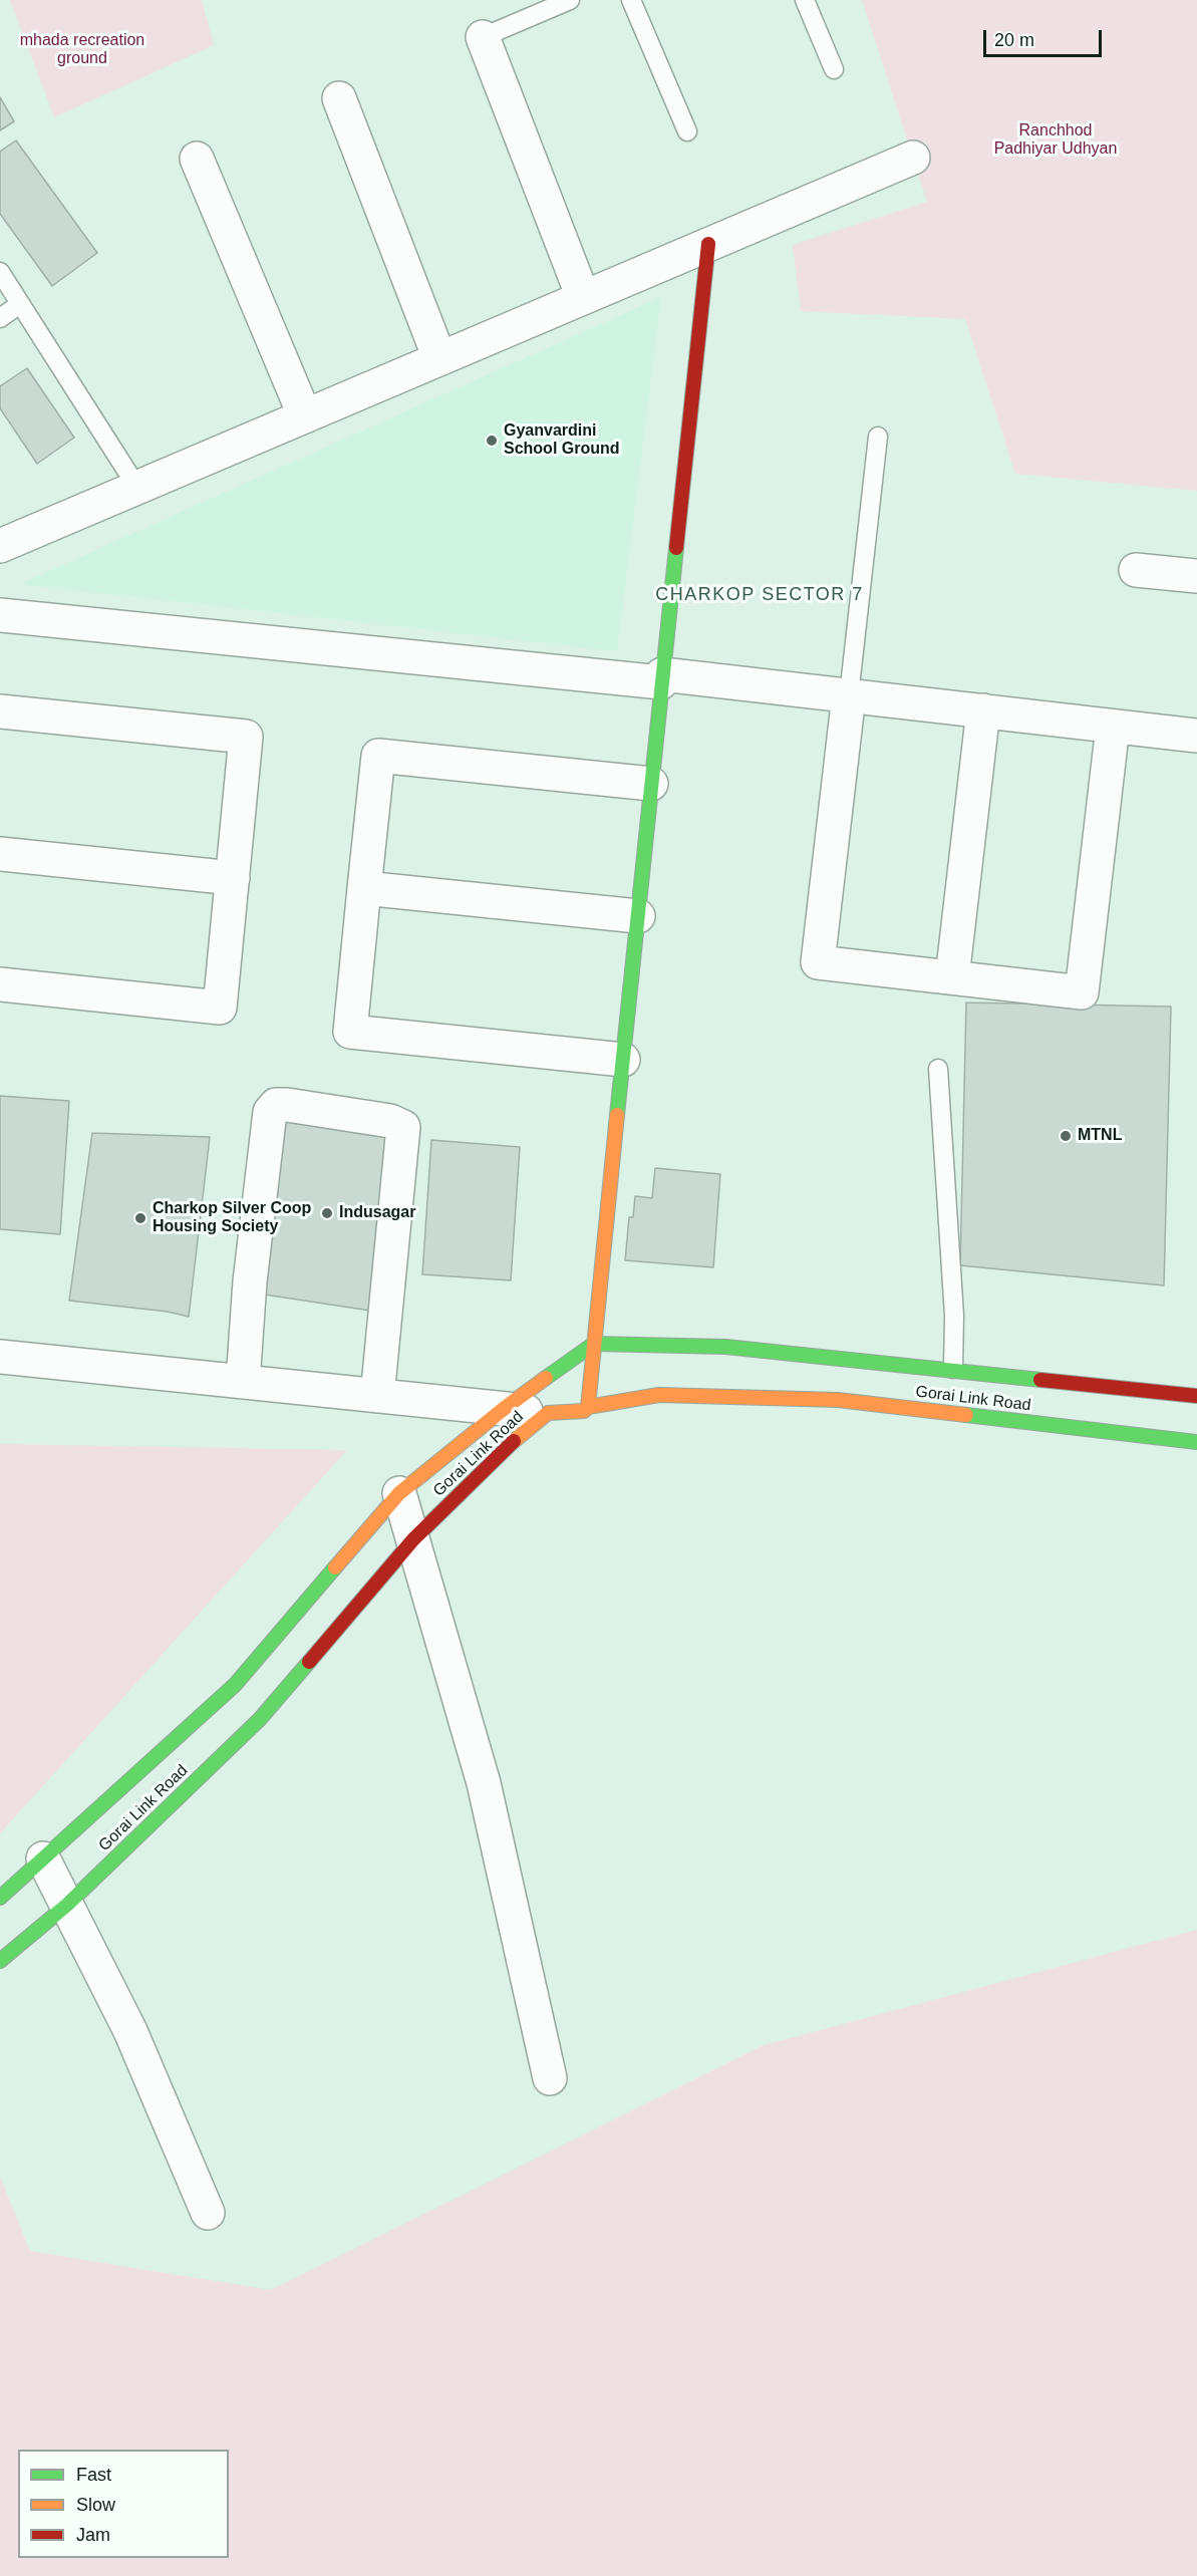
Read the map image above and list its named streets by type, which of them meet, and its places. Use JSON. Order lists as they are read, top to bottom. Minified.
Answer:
{"streets":{"main road":["Gorai Link Road"]},"districts":["CHARKOP SECTOR 7"],"parks":["mhada recreation ground","Ranchhod Padhiyar Udhyan"],"places":["Gyanvardini School Ground","MTNL","Indusagar","Charkop Silver Coop Housing Society"],"legend":["Fast","Slow","Jam"],"scale_bar":"20 m"}
